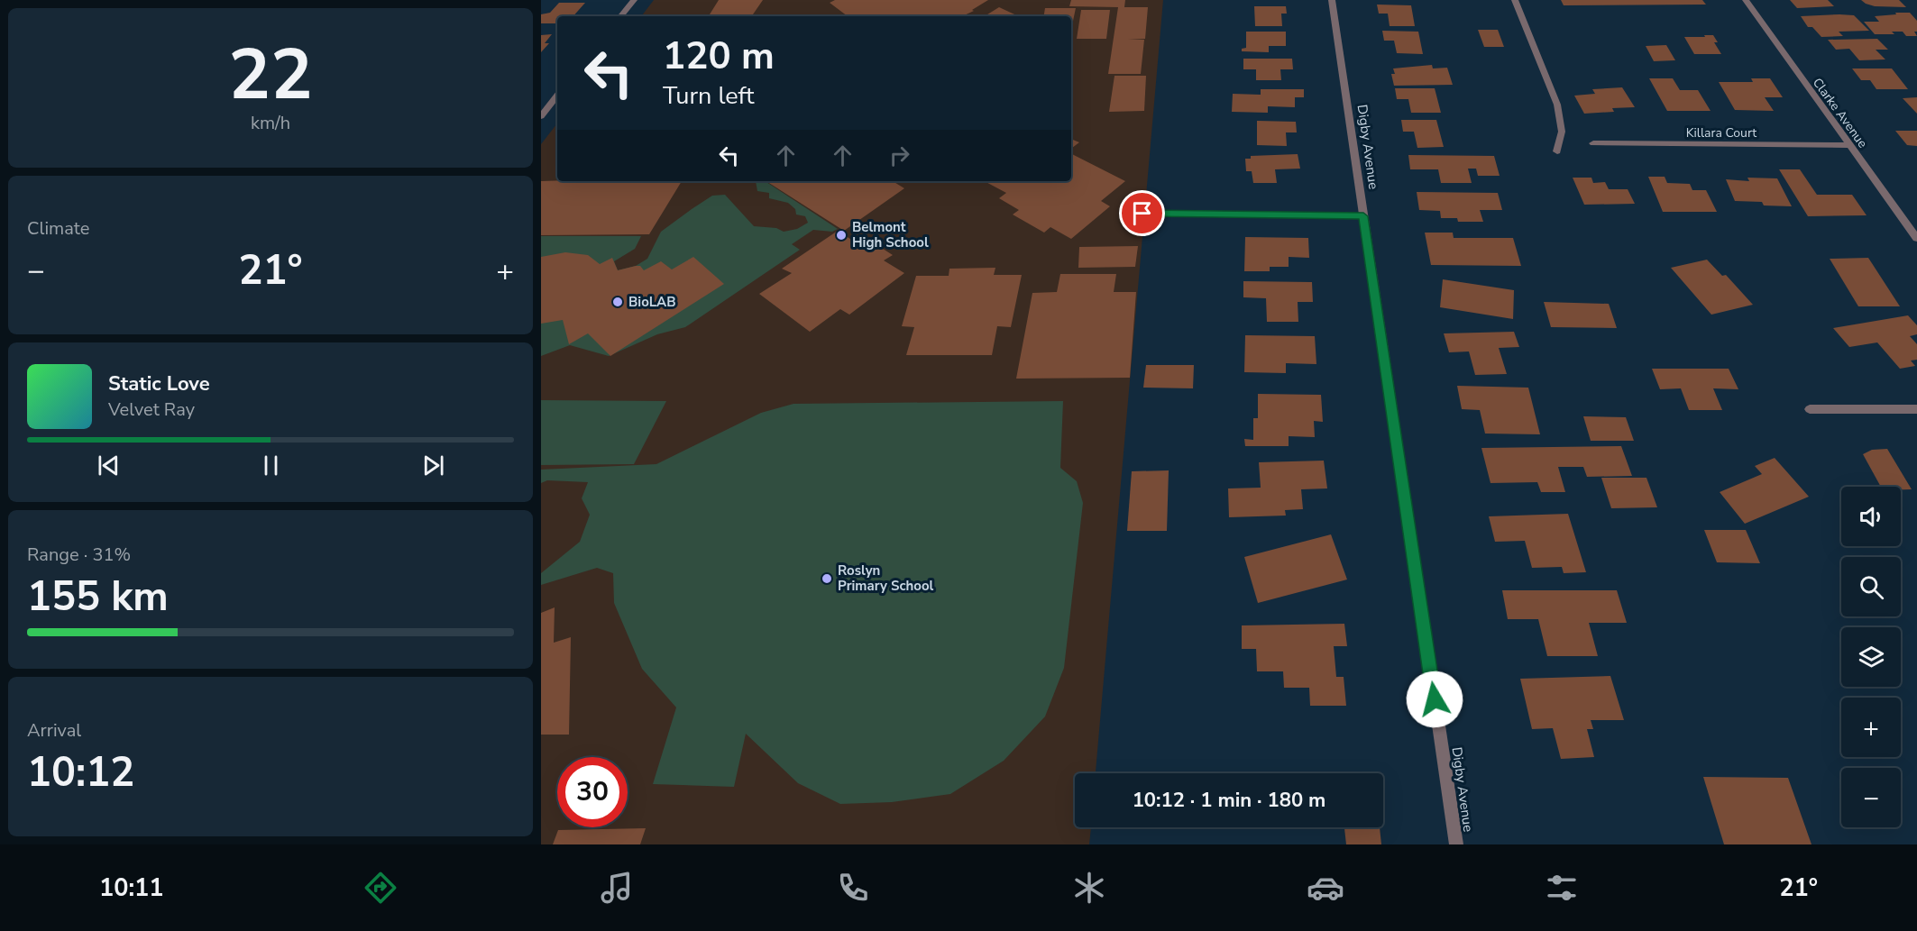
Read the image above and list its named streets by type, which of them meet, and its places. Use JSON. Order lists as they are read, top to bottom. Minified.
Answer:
{"streets":{"street":["Clarke Avenue","Killara Court","Digby Avenue"]},"crossings":[["Clarke Avenue","Killara Court"]],"places":["Belmont High School","BioLAB","Roslyn Primary School"],"page":{"tile":[["22","km/h"],"Climate",["Range · 31%","155 km"],["Arrival","10:12"]],"turn":["120 m","Turn left"],"heat":["−","21°","+"],"song":["Static Love","Velvet Ray"],"map_buttons":["+","−"],"limit":"30","trip":"10:12 · 1 min · 180 m","tabs":["10:11","21°"]}}
